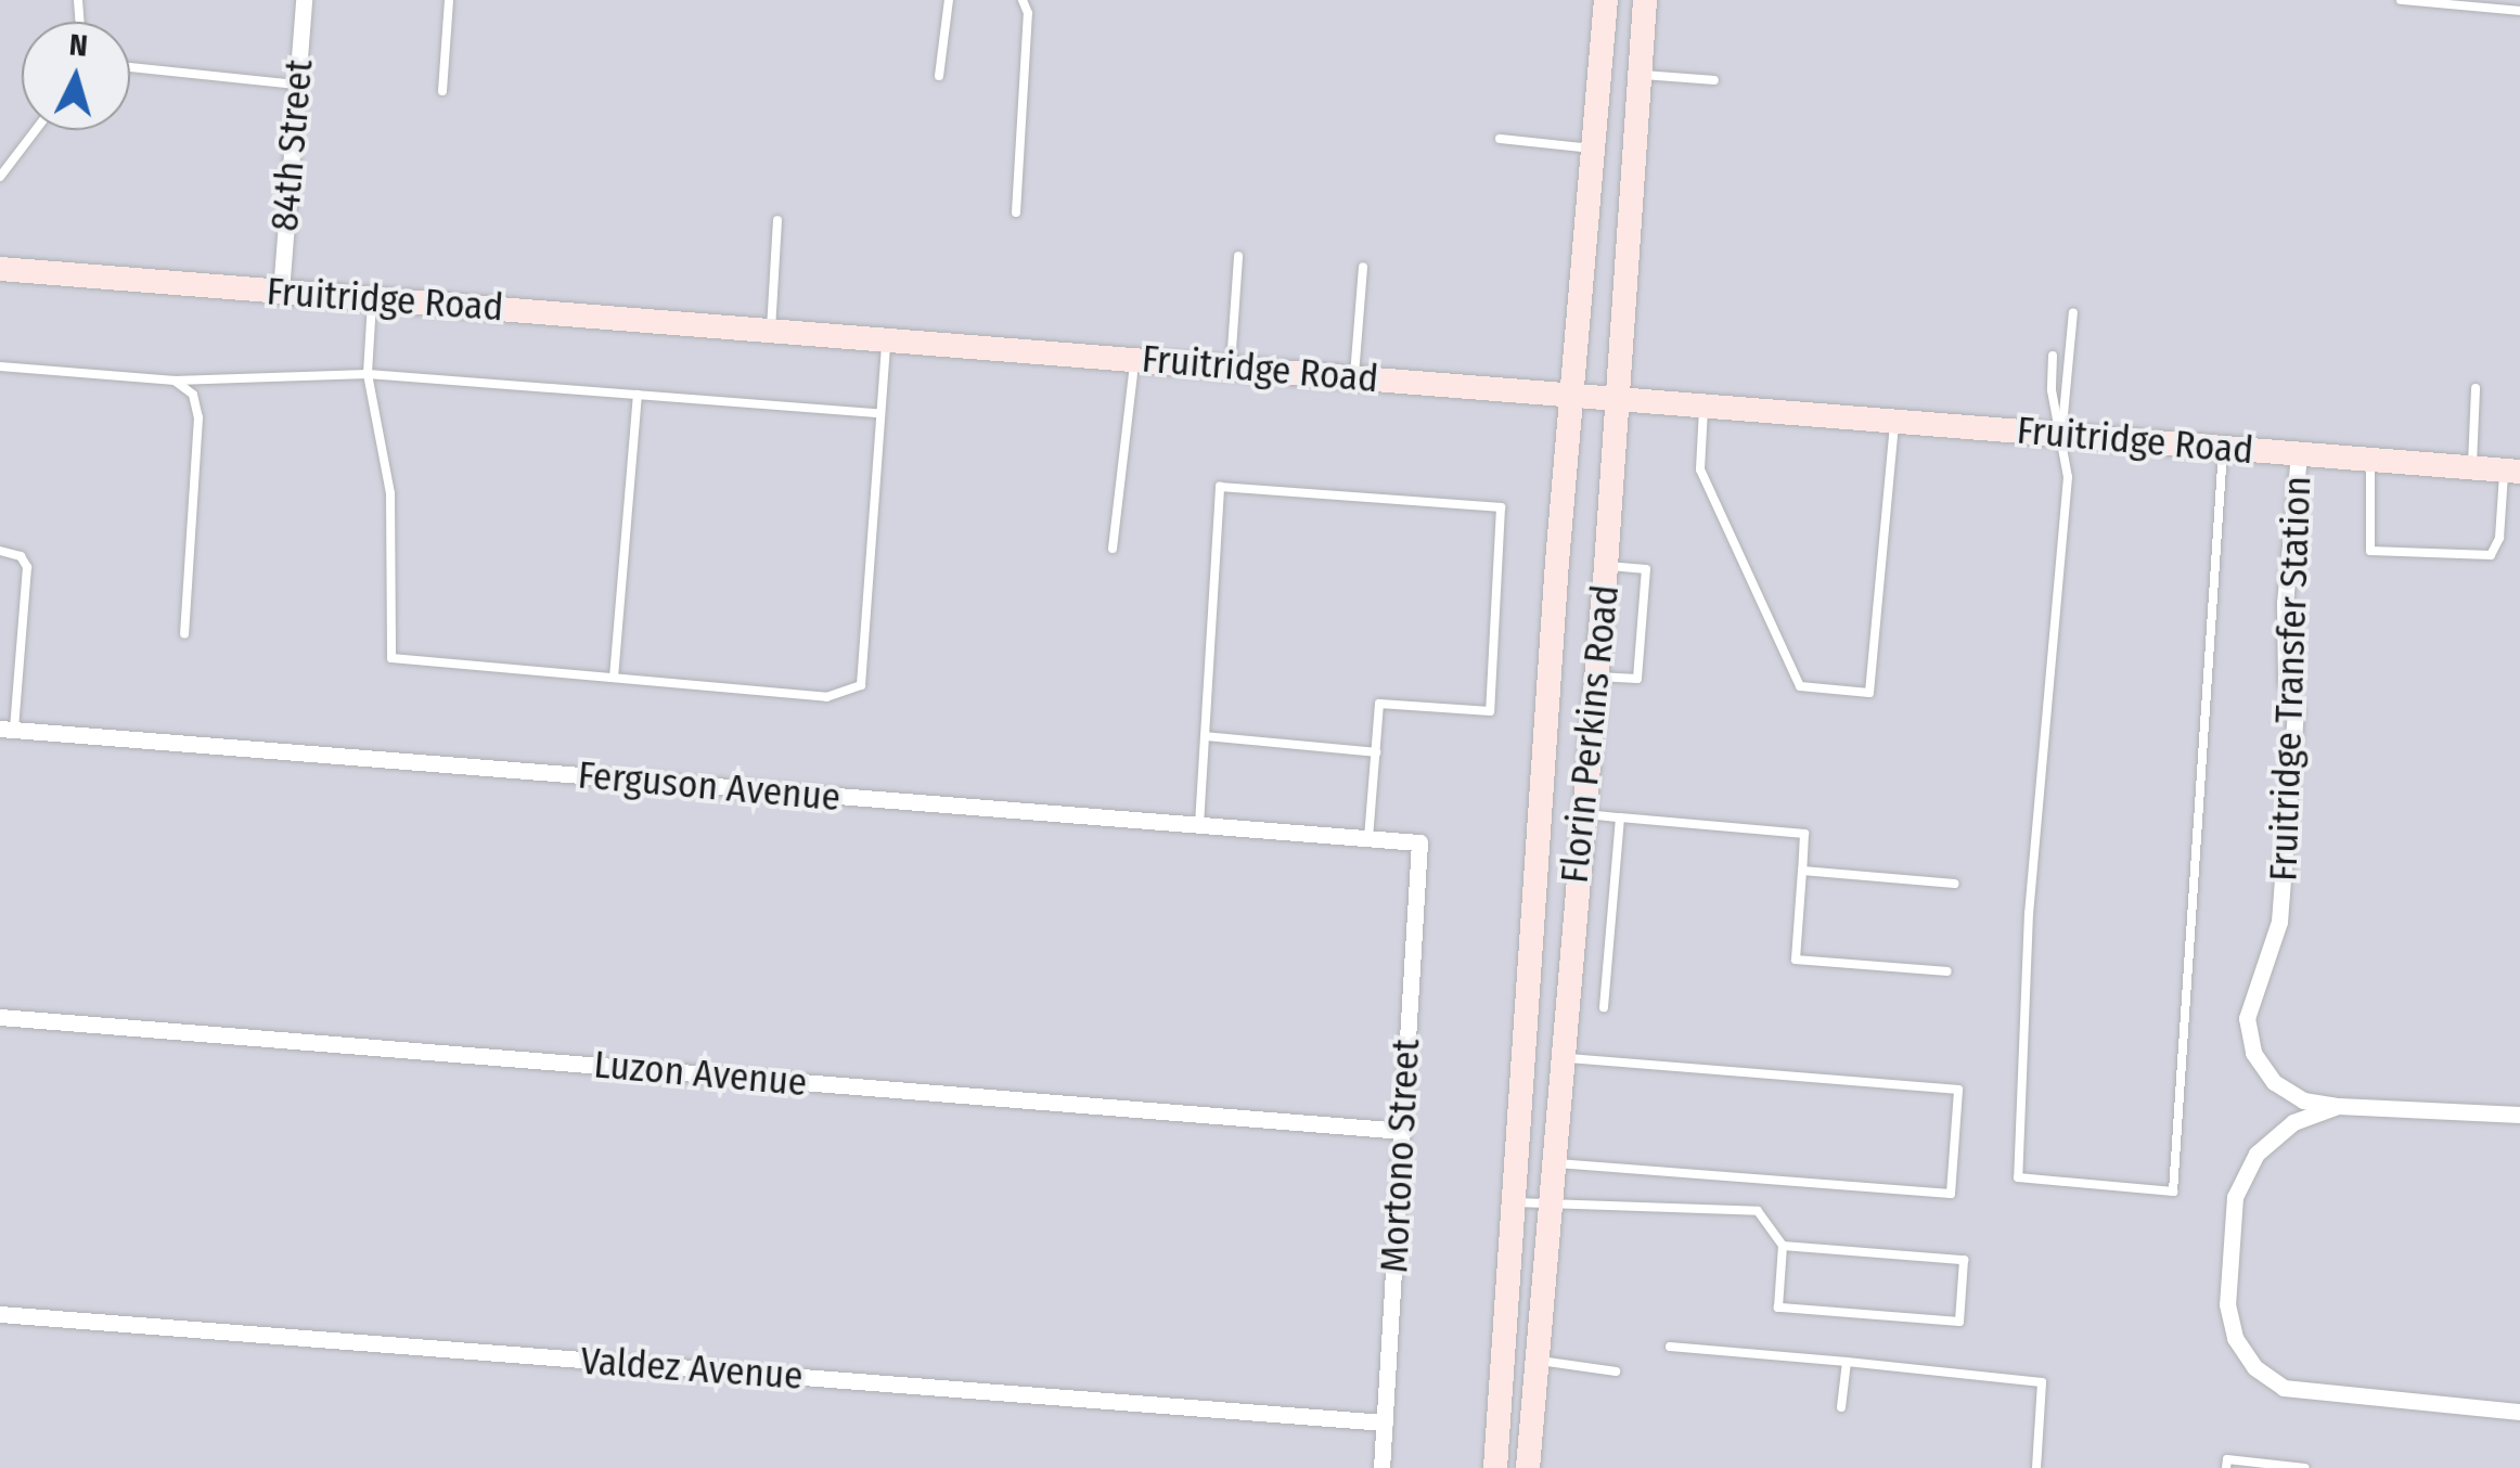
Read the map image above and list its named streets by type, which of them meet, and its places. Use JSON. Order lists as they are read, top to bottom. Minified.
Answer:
{"streets":{"main road":["Fruitridge Road","Florin Perkins Road"],"street":["84th Street","Fruitridge Transfer Station","Ferguson Avenue","Luzon Avenue","Mortono Street","Valdez Avenue"]},"crossings":[["84th Street","Fruitridge Road"],["Fruitridge Road","Fruitridge Transfer Station"],["Fruitridge Road","Florin Perkins Road"],["Ferguson Avenue","Mortono Street"],["Luzon Avenue","Mortono Street"],["Mortono Street","Valdez Avenue"]],"north":"top"}
